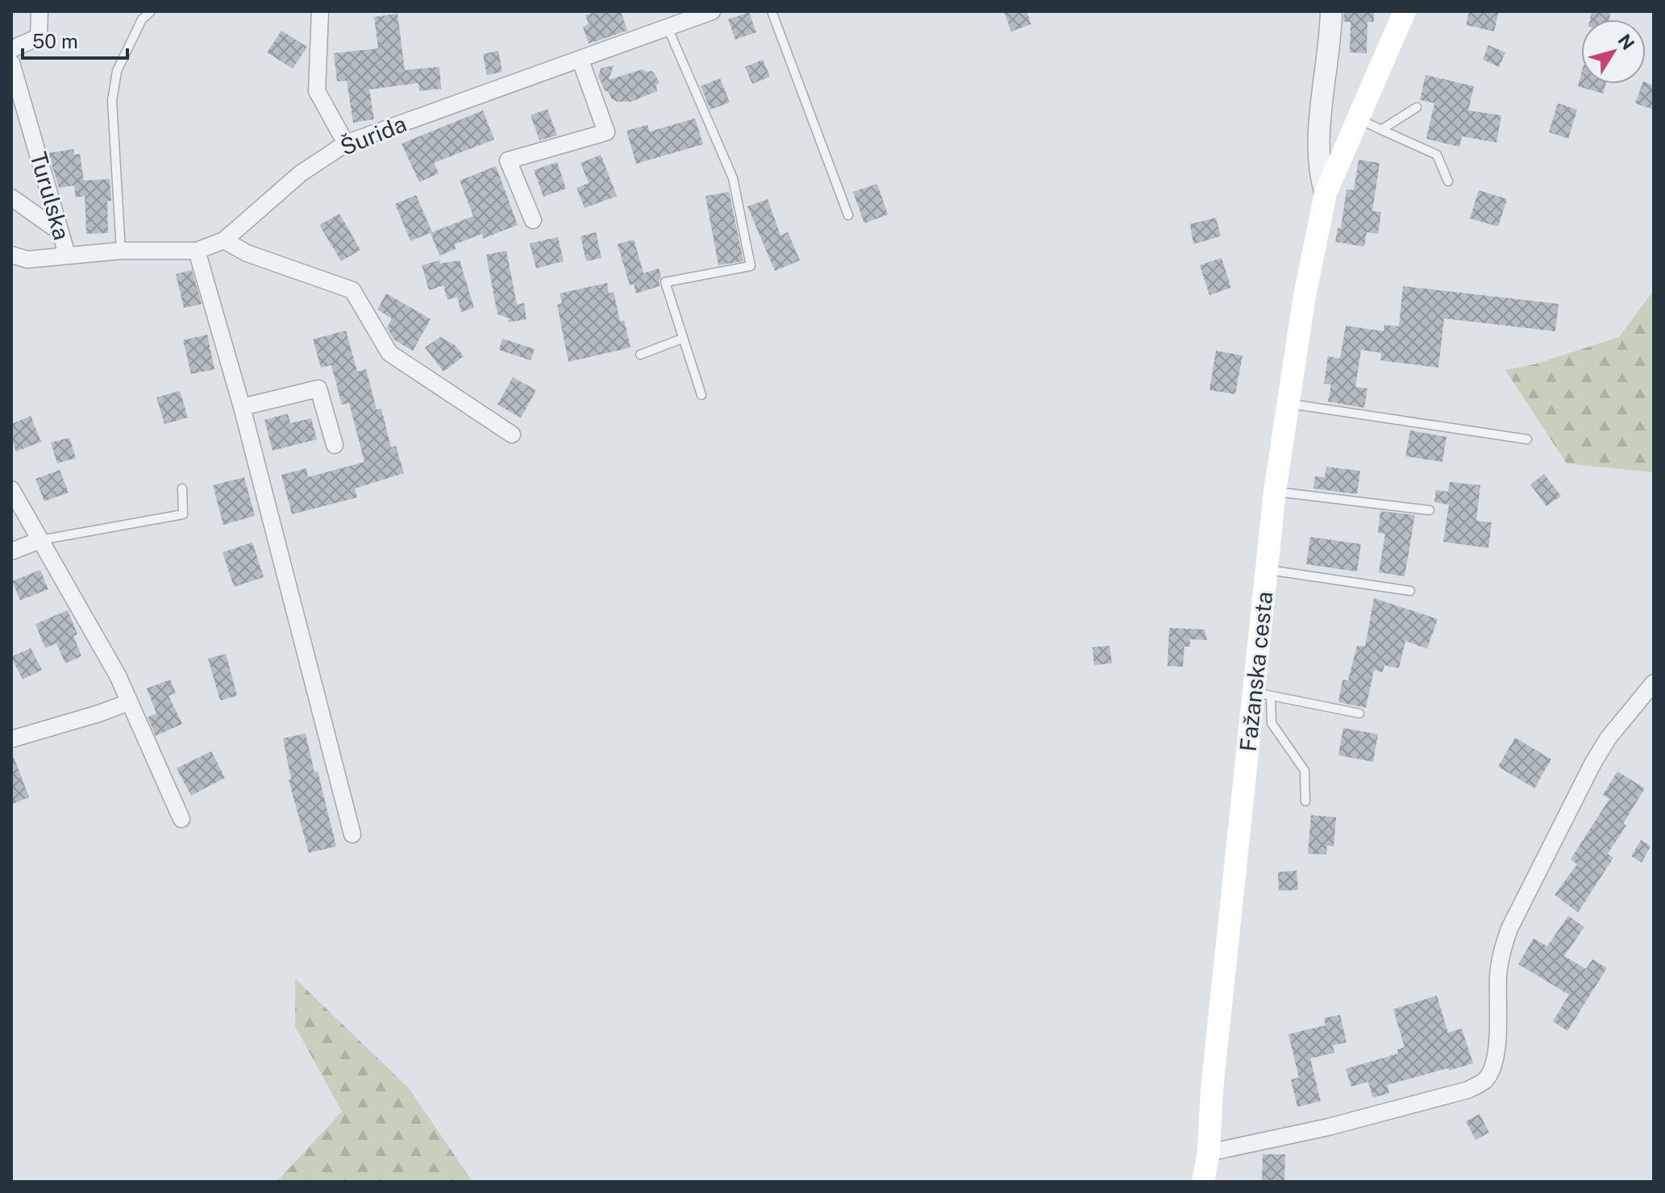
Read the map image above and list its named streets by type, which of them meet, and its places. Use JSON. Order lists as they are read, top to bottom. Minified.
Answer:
{"streets":{"main road":["Fažanska cesta"],"street":["Šurida","Turulska"]},"crossings":[["Šurida","Turulska"]],"scale_bar":"50 m","north":"top right"}
